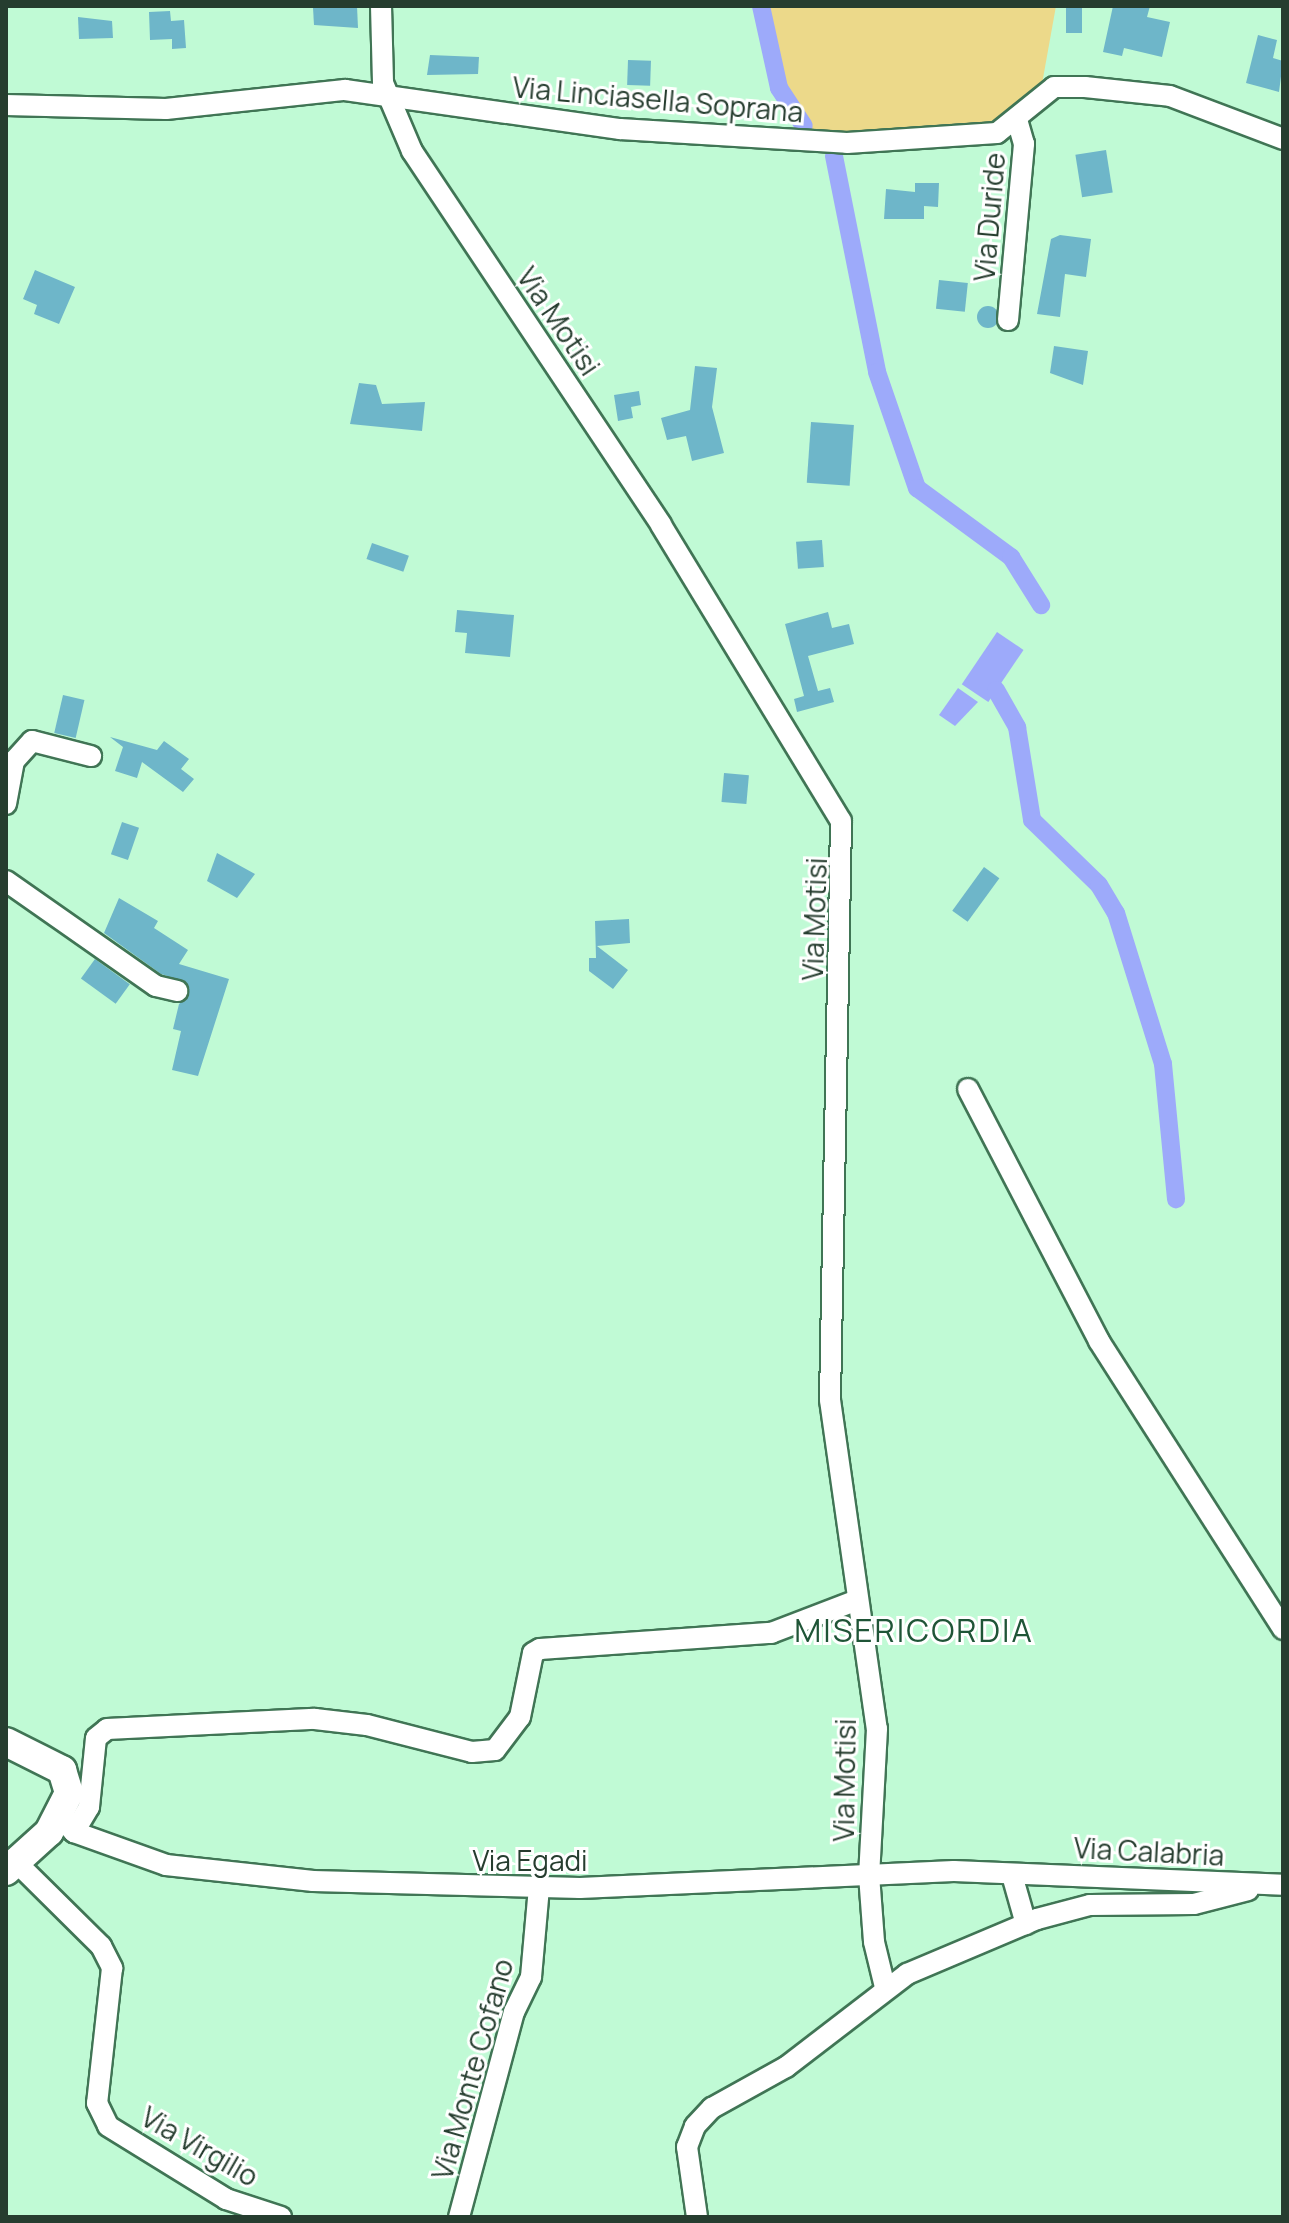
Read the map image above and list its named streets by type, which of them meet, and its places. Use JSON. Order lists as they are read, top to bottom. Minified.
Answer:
{"streets":{"street":["Via Linciasella Soprana","Via Duride","Via Motisi","Via Calabria","Via Egadi","Via Monte Cofano","Via Virgilio"]},"crossings":[["Via Linciasella Soprana","Via Duride"],["Via Linciasella Soprana","Via Motisi"],["Via Motisi","Via Egadi"],["Via Calabria","Via Egadi"],["Via Egadi","Via Monte Cofano"]],"districts":["MISERICORDIA"]}
